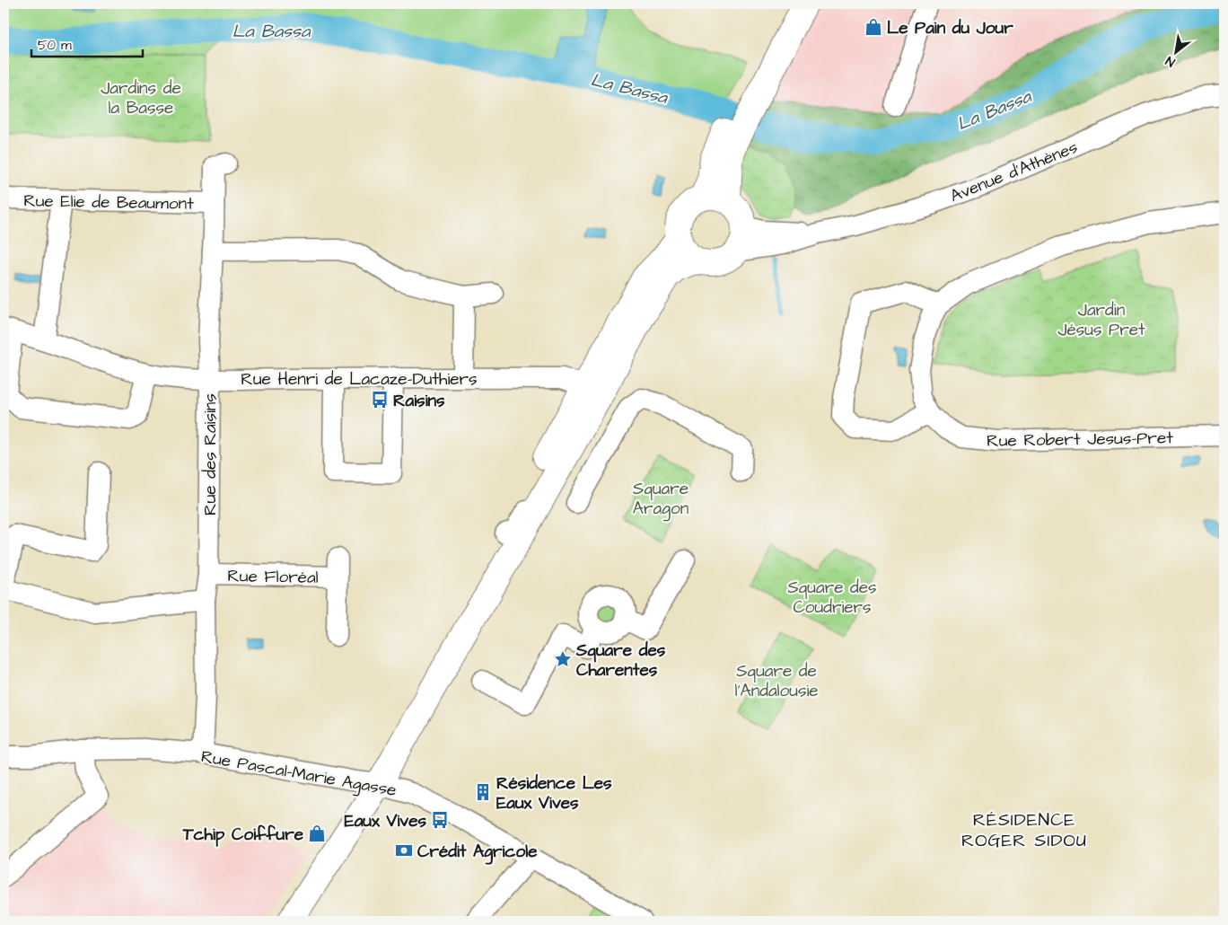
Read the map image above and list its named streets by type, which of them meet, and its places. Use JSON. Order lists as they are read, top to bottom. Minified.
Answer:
{"streets":{"street":["Avenue d'Athènes","Rue Elie de Beaumont","Rue Henri de Lacaze-Duthiers","Rue Robert Jesus-Pret","Rue des Raisins","Rue Floréal","Rue Pascal-Marie Agasse"]},"crossings":[["Rue Elie de Beaumont","Rue des Raisins"],["Rue Henri de Lacaze-Duthiers","Rue des Raisins"],["Rue des Raisins","Rue Floréal"],["Rue des Raisins","Rue Pascal-Marie Agasse"]],"districts":["RÉSIDENCE ROGER SIDOU"],"water":["La Bassa"],"parks":["Jardins de la Basse","Jardin Jésus Pret","Square Aragon","Square des Coudriers","Square de l'Andalousie"],"places":{"shop":["Le Pain du Jour","Tchip Coiffure"],"bus stop":["Raisins","Eaux Vives"],"place":["Square des Charentes"],"building":["Résidence Les Eaux Vives"],"bank":["Crédit Agricole"]},"scale_bar":"50 m","north":"bottom left"}
